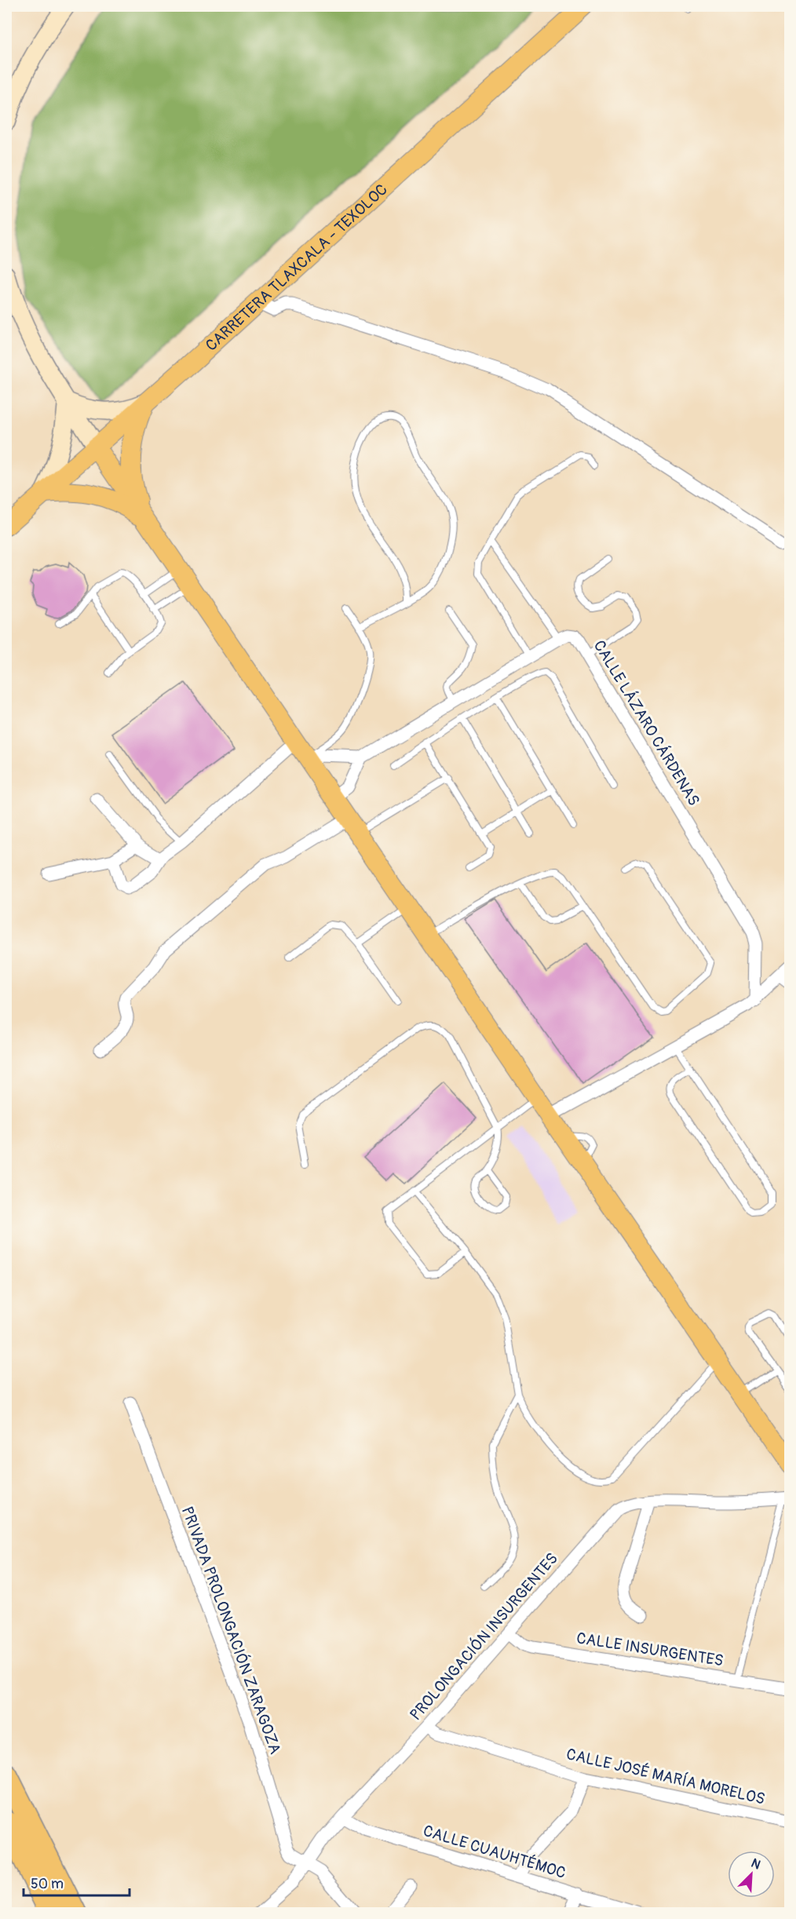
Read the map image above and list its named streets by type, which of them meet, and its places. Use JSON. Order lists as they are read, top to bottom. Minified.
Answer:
{"streets":{"main road":["CARRETERA TLAXCALA - TEXOLOC"],"street":["CALLE LÁZARO CÁRDENAS","PRIVADA PROLONGACIÓN ZARAGOZA","PROLONGACIÓN INSURGENTES","CALLE INSURGENTES","CALLE JOSÉ MARÍA MORELOS","CALLE CUAUHTÉMOC"]},"crossings":[["PRIVADA PROLONGACIÓN ZARAGOZA","PROLONGACIÓN INSURGENTES"],["PROLONGACIÓN INSURGENTES","CALLE INSURGENTES"],["PROLONGACIÓN INSURGENTES","CALLE JOSÉ MARÍA MORELOS"],["PROLONGACIÓN INSURGENTES","CALLE CUAUHTÉMOC"]],"scale_bar":"50 m","north":"top right"}
